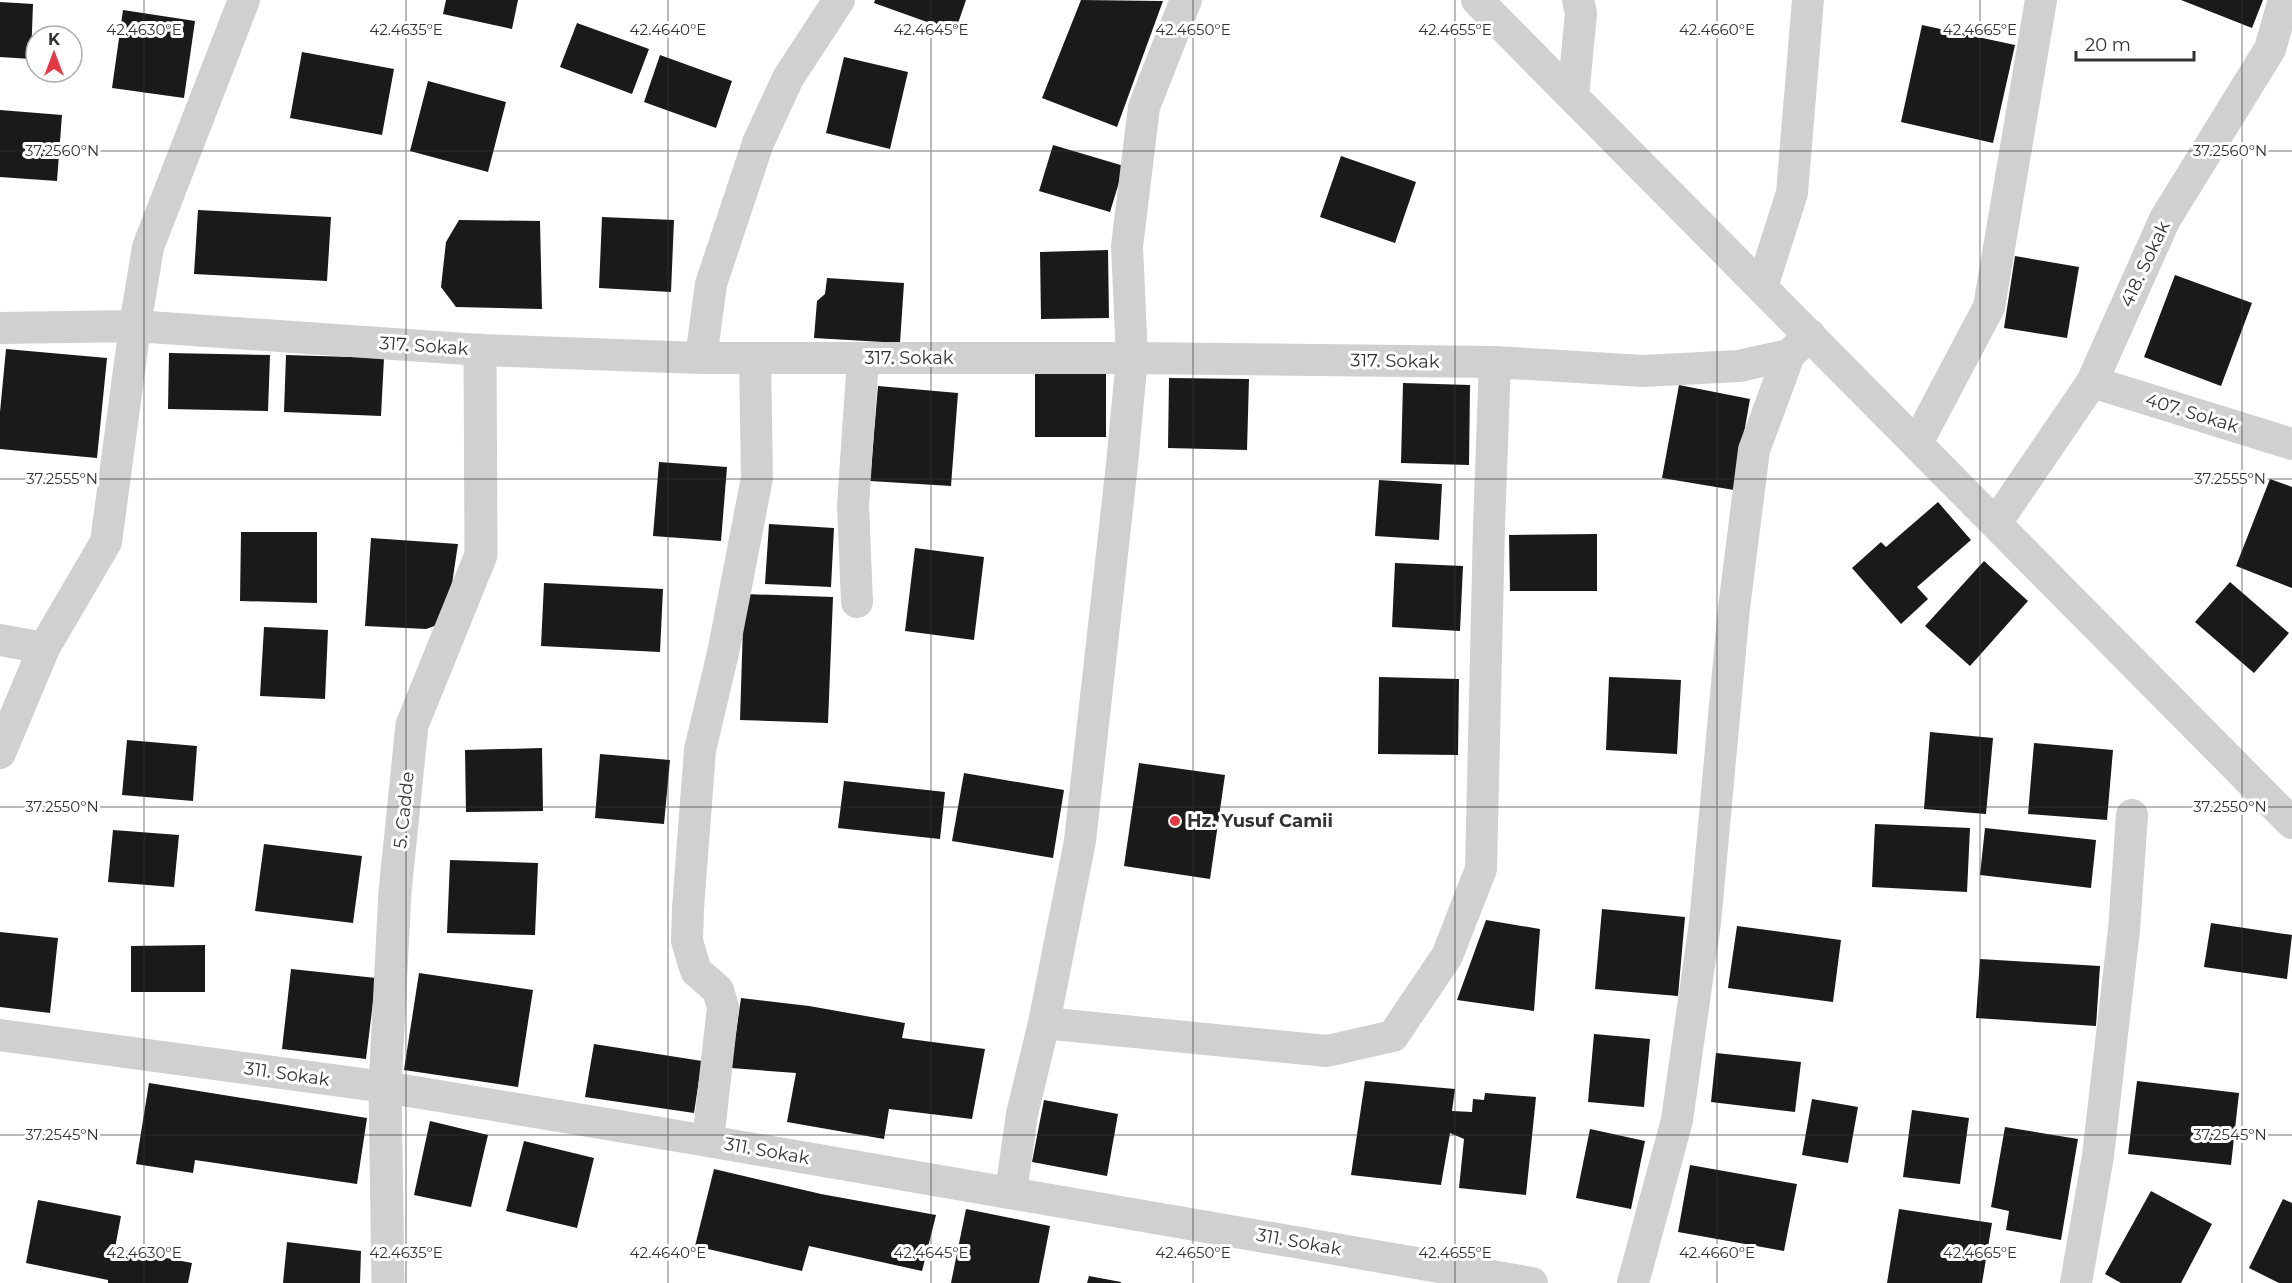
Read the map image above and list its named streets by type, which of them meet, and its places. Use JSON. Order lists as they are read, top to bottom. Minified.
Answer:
{"streets":{"street":["418. Sokak","317. Sokak","407. Sokak","5. Cadde","311. Sokak"]},"crossings":[["418. Sokak","407. Sokak"],["317. Sokak","5. Cadde"],["5. Cadde","311. Sokak"]],"places":["Hz. Yusuf Camii"],"scale_bar":"20 m","north":"top","coordinates":["42.4630°E","42.4635°E","42.4640°E","42.4645°E","42.4650°E","42.4655°E","42.4660°E","42.4665°E","37.2560°N","37.2555°N","37.2550°N","37.2545°N"]}
